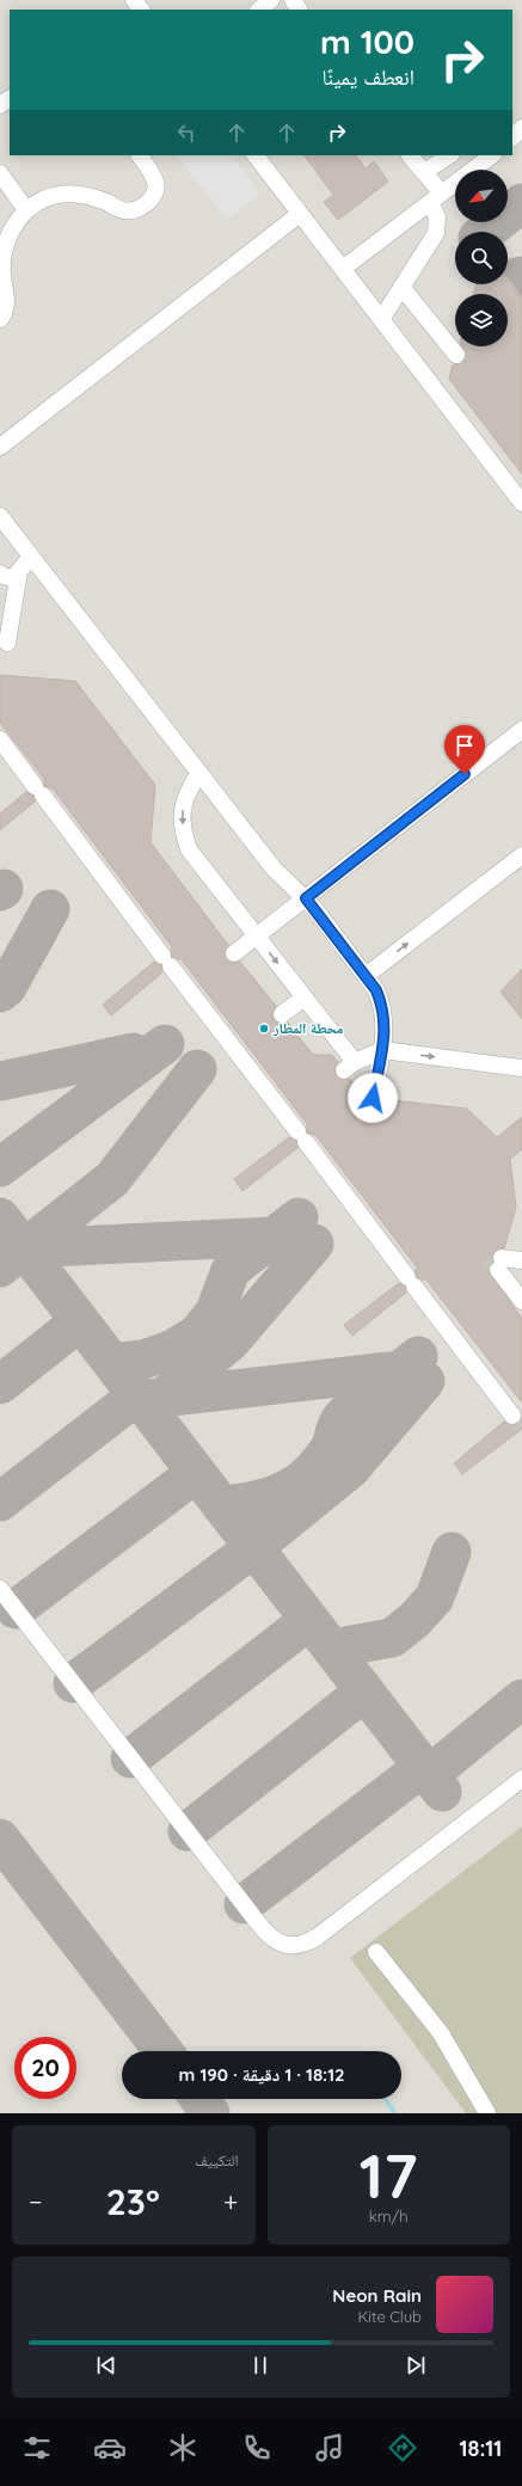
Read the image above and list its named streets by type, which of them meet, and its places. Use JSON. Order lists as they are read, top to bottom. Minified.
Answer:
{"places":["محطة المطار"],"north":"bottom left","page":{"turn":["100 m","انعطف يمينًا"],"limit":"20","trip":"18:12 · 1 دقيقة · 190 m","tile":[["17","km/h"],"التكييف"],"heat":["−","23°","+"],"song":["Neon Rain","Kite Club"],"tabs":"18:11"}}
